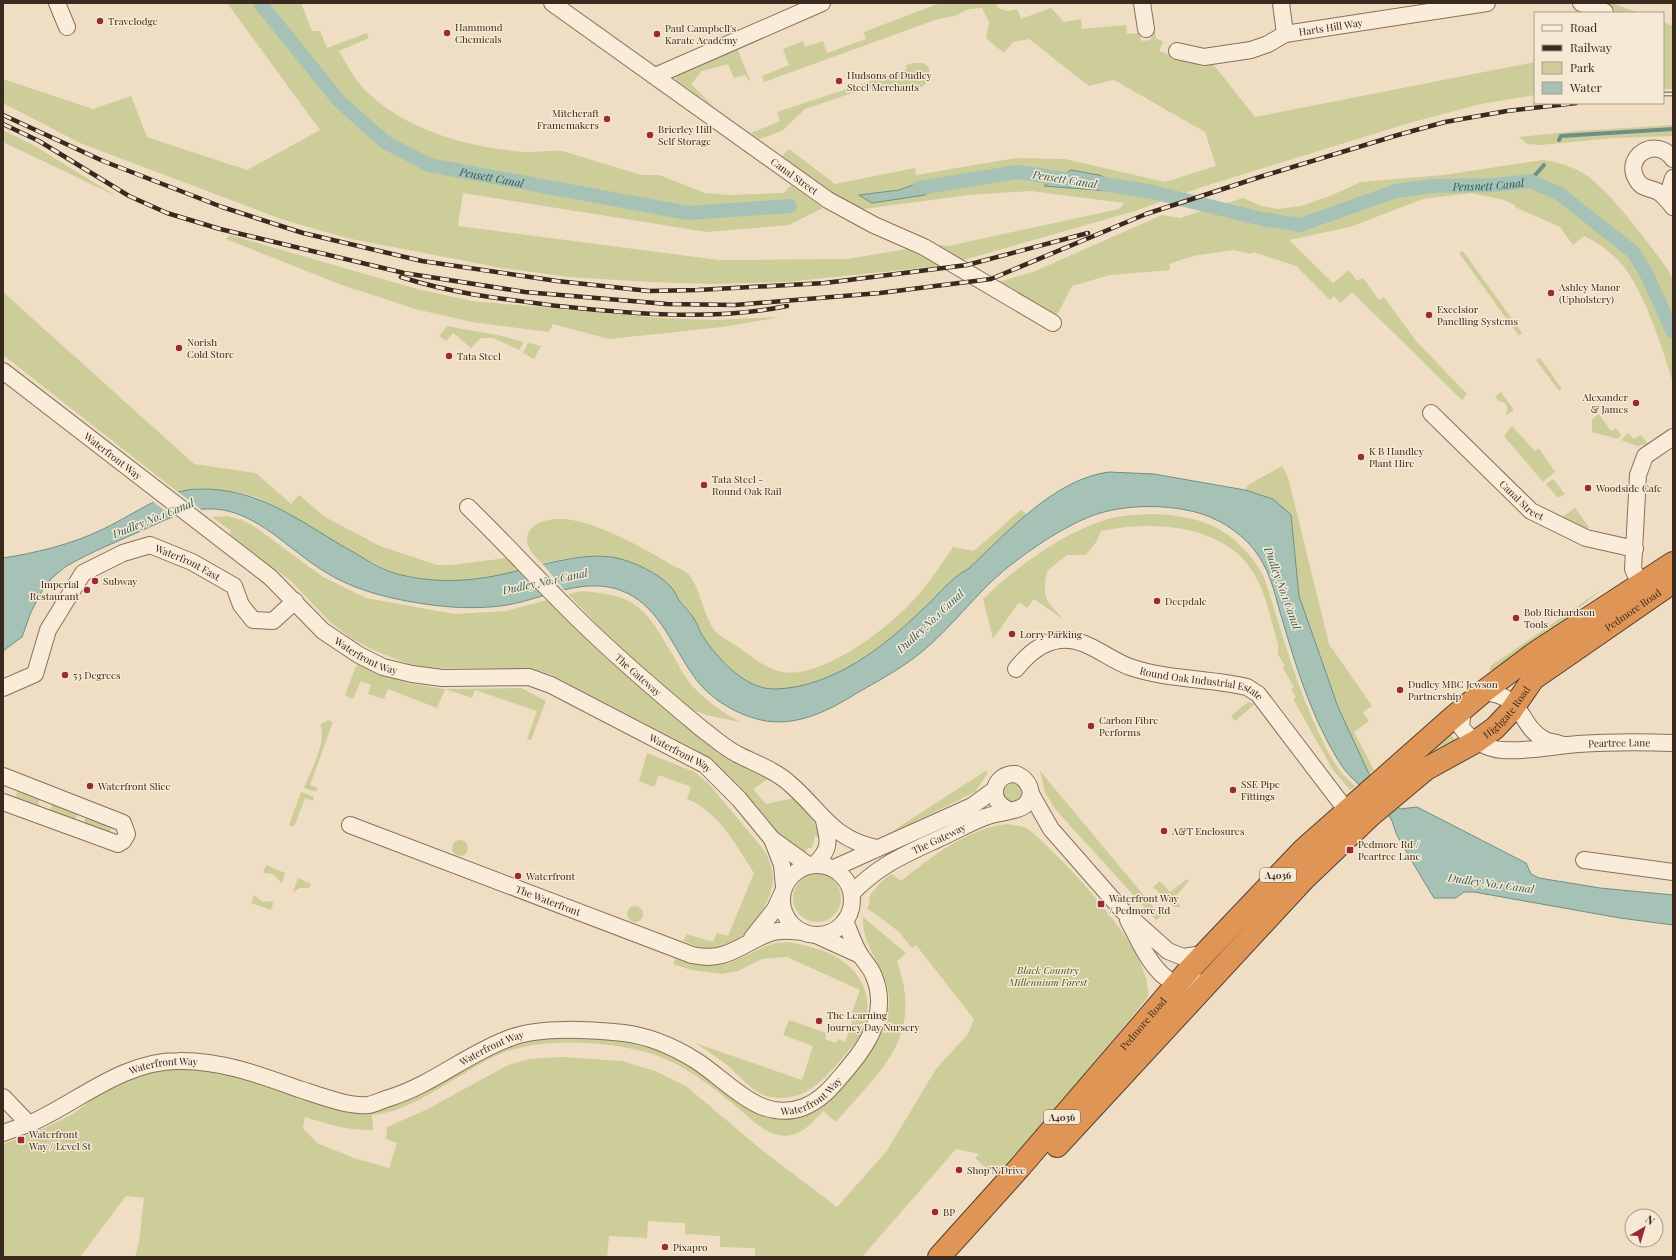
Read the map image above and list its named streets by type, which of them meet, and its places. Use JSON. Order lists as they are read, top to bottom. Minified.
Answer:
{"streets":{"highway":["Pedmore Road","Highgate Road","A4036"],"street":["Harts Hill Way","Canal Street","Waterfront Way","Waterfront East","The Gateway","Round Oak Industrial Estate","Peartree Lane","The Waterfront"]},"crossings":[["Waterfront Way","Waterfront East"],["Waterfront Way","The Gateway"],["Waterfront Way","The Waterfront"],["Pedmore Road","The Gateway"],["Pedmore Road","Round Oak Industrial Estate"],["Pedmore Road","Highgate Road"],["Pedmore Road","A4036"],["The Gateway","The Waterfront"],["Round Oak Industrial Estate","A4036"],["Highgate Road","Peartree Lane"],["Highgate Road","A4036"],["Peartree Lane","A4036"]],"water":["Pensett Canal","Pensnett Canal","Dudley No.1 Canal"],"parks":["Black Country Millennium Forest"],"places":{"other":["Travelodge","Hammond Chemicals","Paul Campbell's Karate Academy","Hudsons of Dudley Steel Merchants","Mitchcraft Framemakers","Brierley Hill Self Storage","Ashley Manor (Upholstery)","Excelsior Panelling Systems","Norish Cold Store","Tata Steel","Alexander & James","K B Handley Plant Hire","Tata Steel - Round Oak Rail","Woodside Cafe","Subway","Imperial Restaurant","Deepdale","Bob Richardson Tools","Lorry Parking","53 Degrees","Dudley MBC Jewson Partnership","Carbon Fibre Performs","Waterfront Slice","SSE Pipe Fittings","A&T Enclosures","Waterfront","The Learning Journey Day Nursery","Shop'N Drive","BP","Pixapro"],"transit":["Pedmore Rd / Peartree Lane","Waterfront Way / Pedmore Rd","Waterfront Way / Level St"]},"legend":["Road","Railway","Park","Water"],"north":"top right"}
